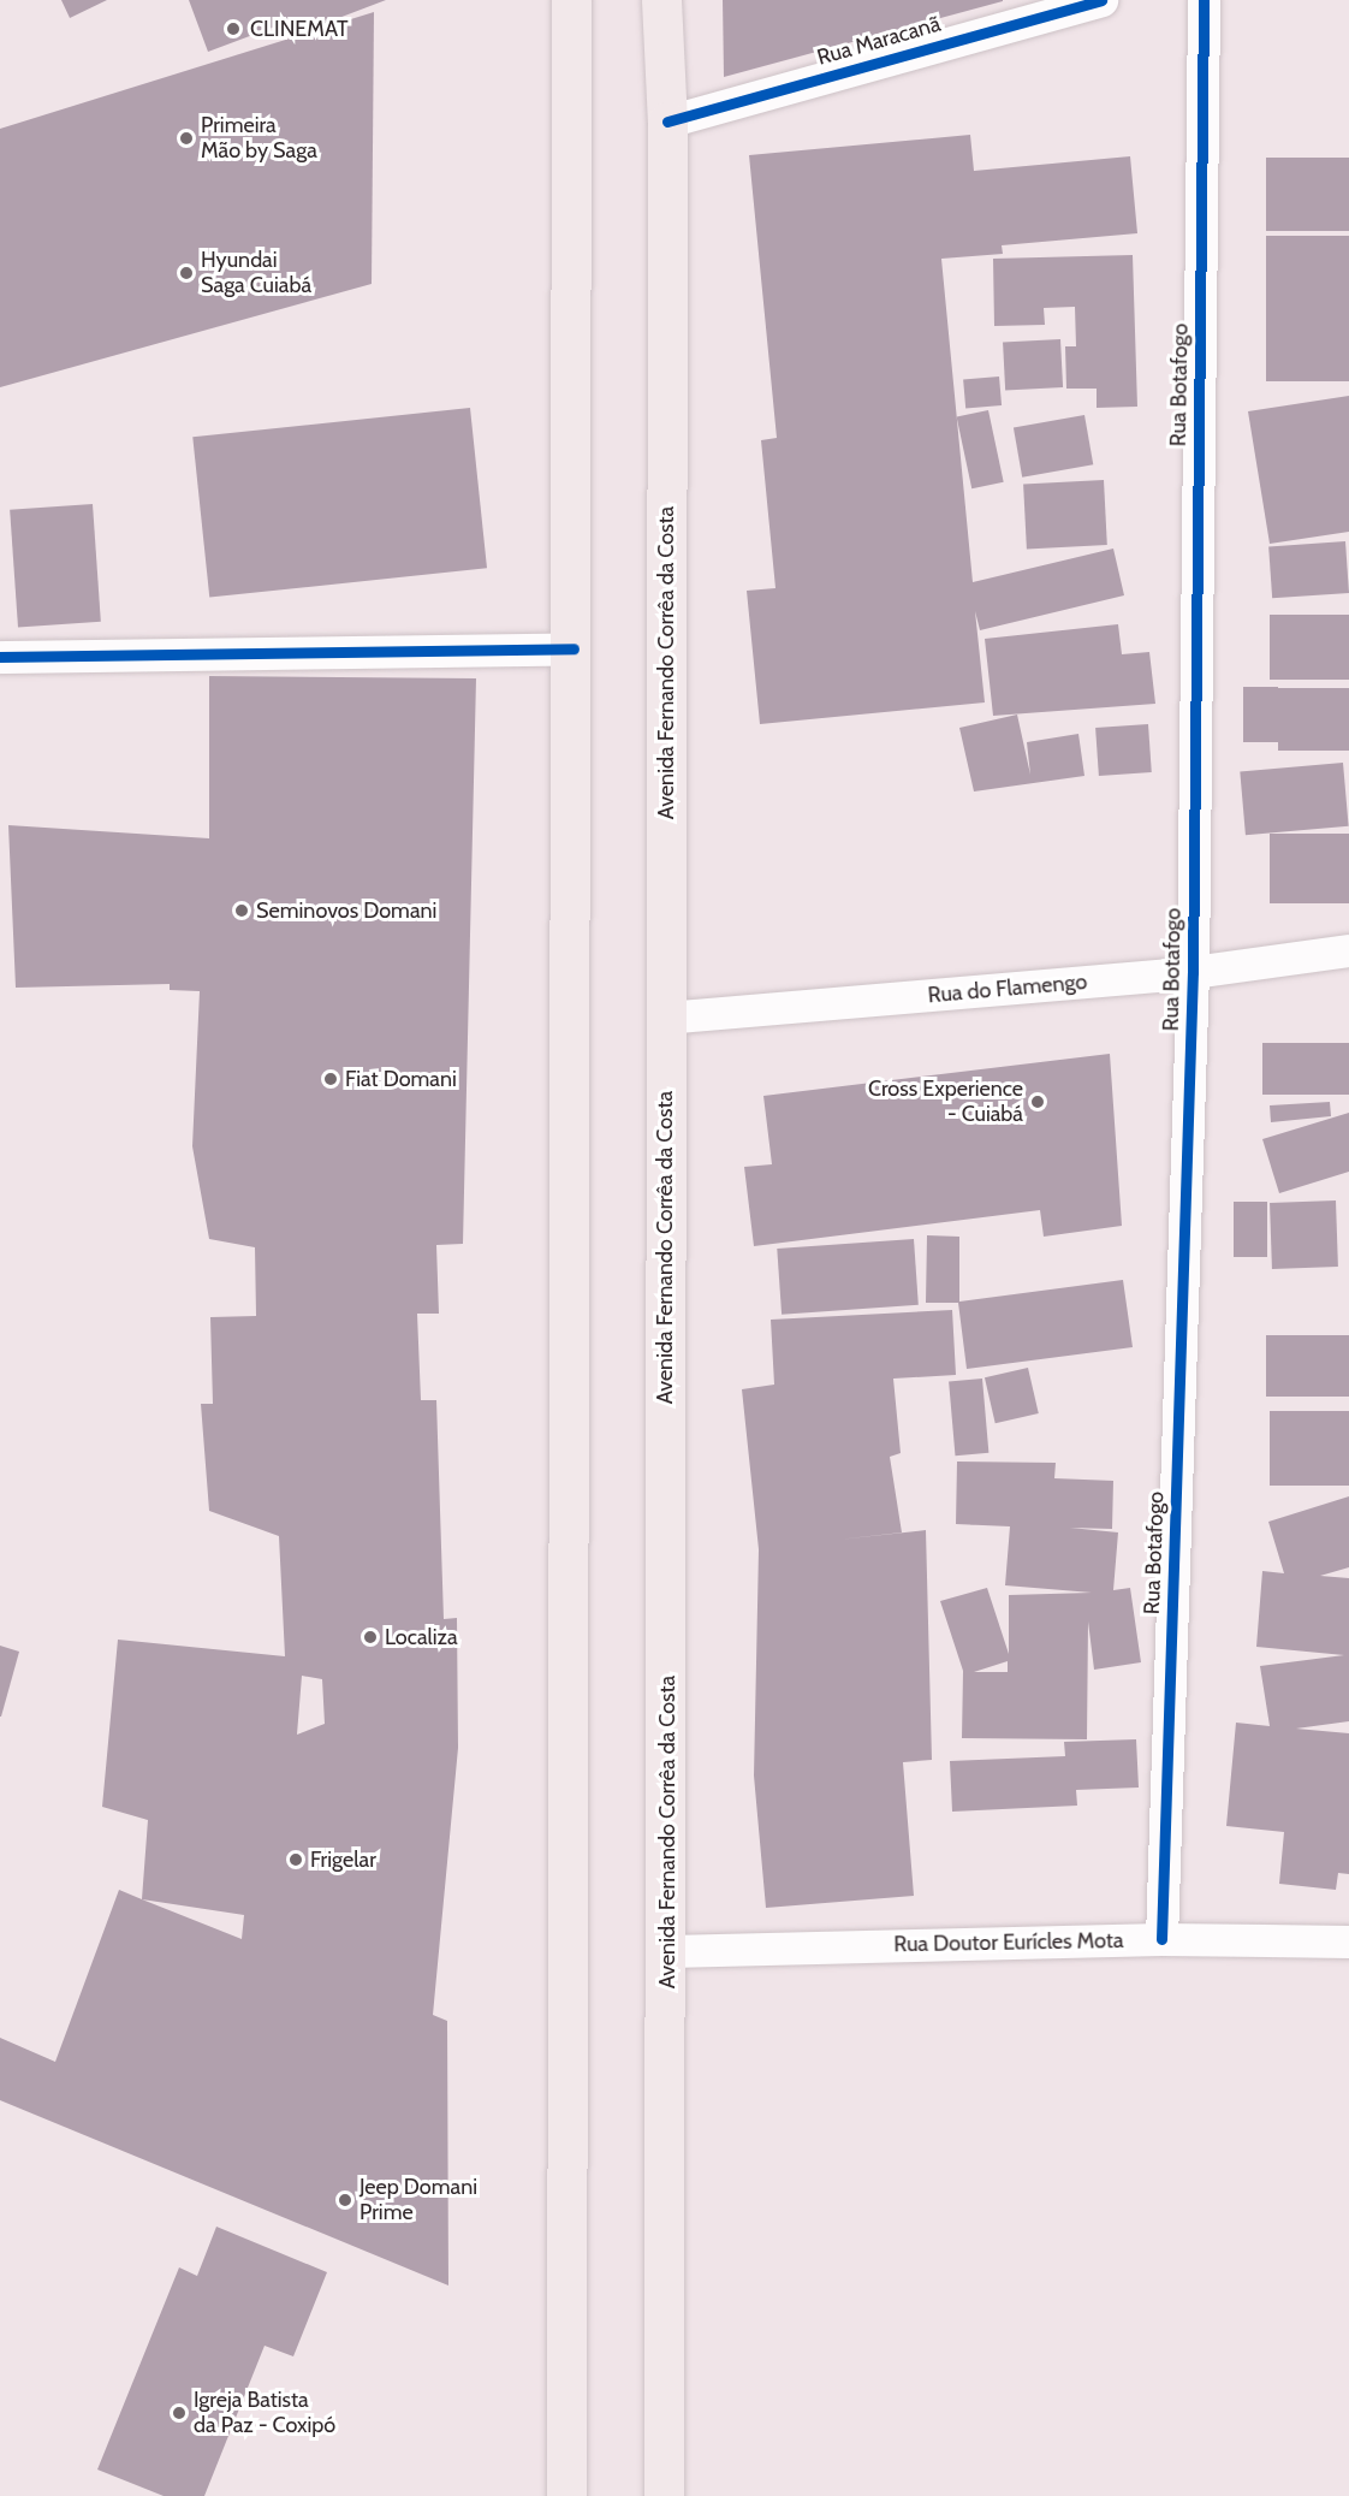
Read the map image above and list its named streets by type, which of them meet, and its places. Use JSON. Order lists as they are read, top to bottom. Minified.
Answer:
{"streets":{"main road":["Avenida Fernando Corrêa da Costa"],"street":["Rua Maracanã","Rua Botafogo","Rua do Flamengo","Rua Doutor Eurícles Mota"]},"crossings":[["Rua Maracanã","Avenida Fernando Corrêa da Costa"],["Rua Botafogo","Rua do Flamengo"],["Rua Botafogo","Rua Doutor Eurícles Mota"],["Avenida Fernando Corrêa da Costa","Rua do Flamengo"],["Avenida Fernando Corrêa da Costa","Rua Doutor Eurícles Mota"]],"places":["CLINEMAT","Primeira Mão by Saga","Hyundai Saga Cuiabá","Seminovos Domani","Fiat Domani","Cross Experience - Cuiabá","Localiza","Frigelar","Jeep Domani Prime","Igreja Batista da Paz - Coxipó"]}
